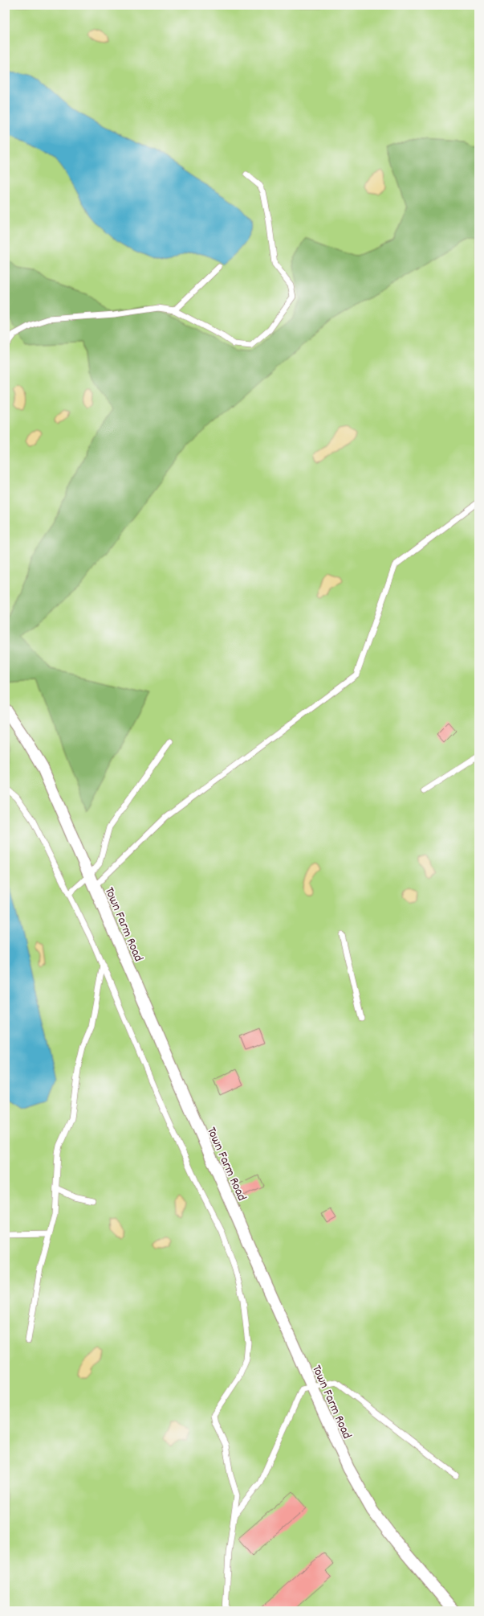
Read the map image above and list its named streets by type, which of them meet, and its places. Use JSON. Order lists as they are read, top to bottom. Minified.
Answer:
{"streets":{"street":["Town Farm Road"]}}
